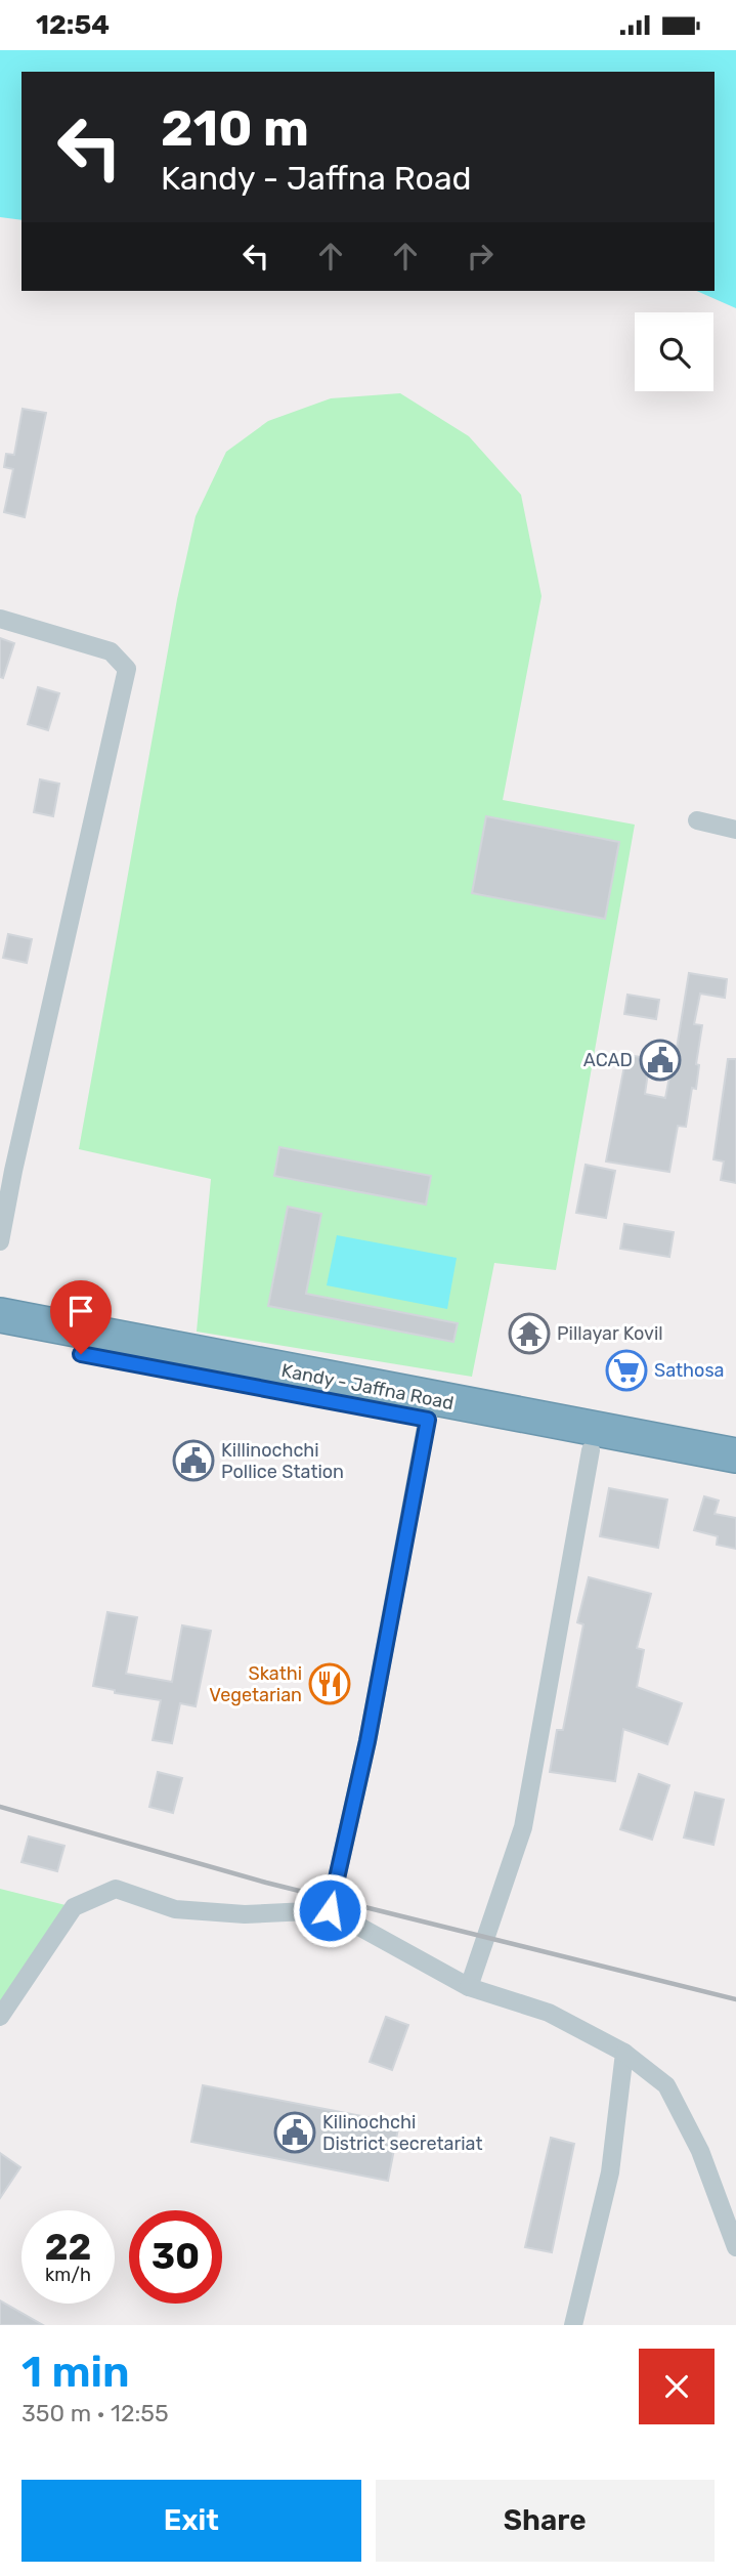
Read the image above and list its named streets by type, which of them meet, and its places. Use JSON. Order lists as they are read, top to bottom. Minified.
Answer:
{"streets":{"highway":["Kandy - Jaffna Road"]},"places":{"public building":["ACAD","Killinochchi Pollice Station","Kilinochchi District secretariat"],"temple":["Pillayar Kovil"],"supermarket":["Sathosa"],"restaurant":["Skathi Vegetarian"]},"page":{"status":"12:54","turn":["210 m","Kandy - Jaffna Road"],"speed":"22 km/h","limit":"30","heading":["1 min","350 m · 12:55"],"buttons":["Exit","Share"]}}
